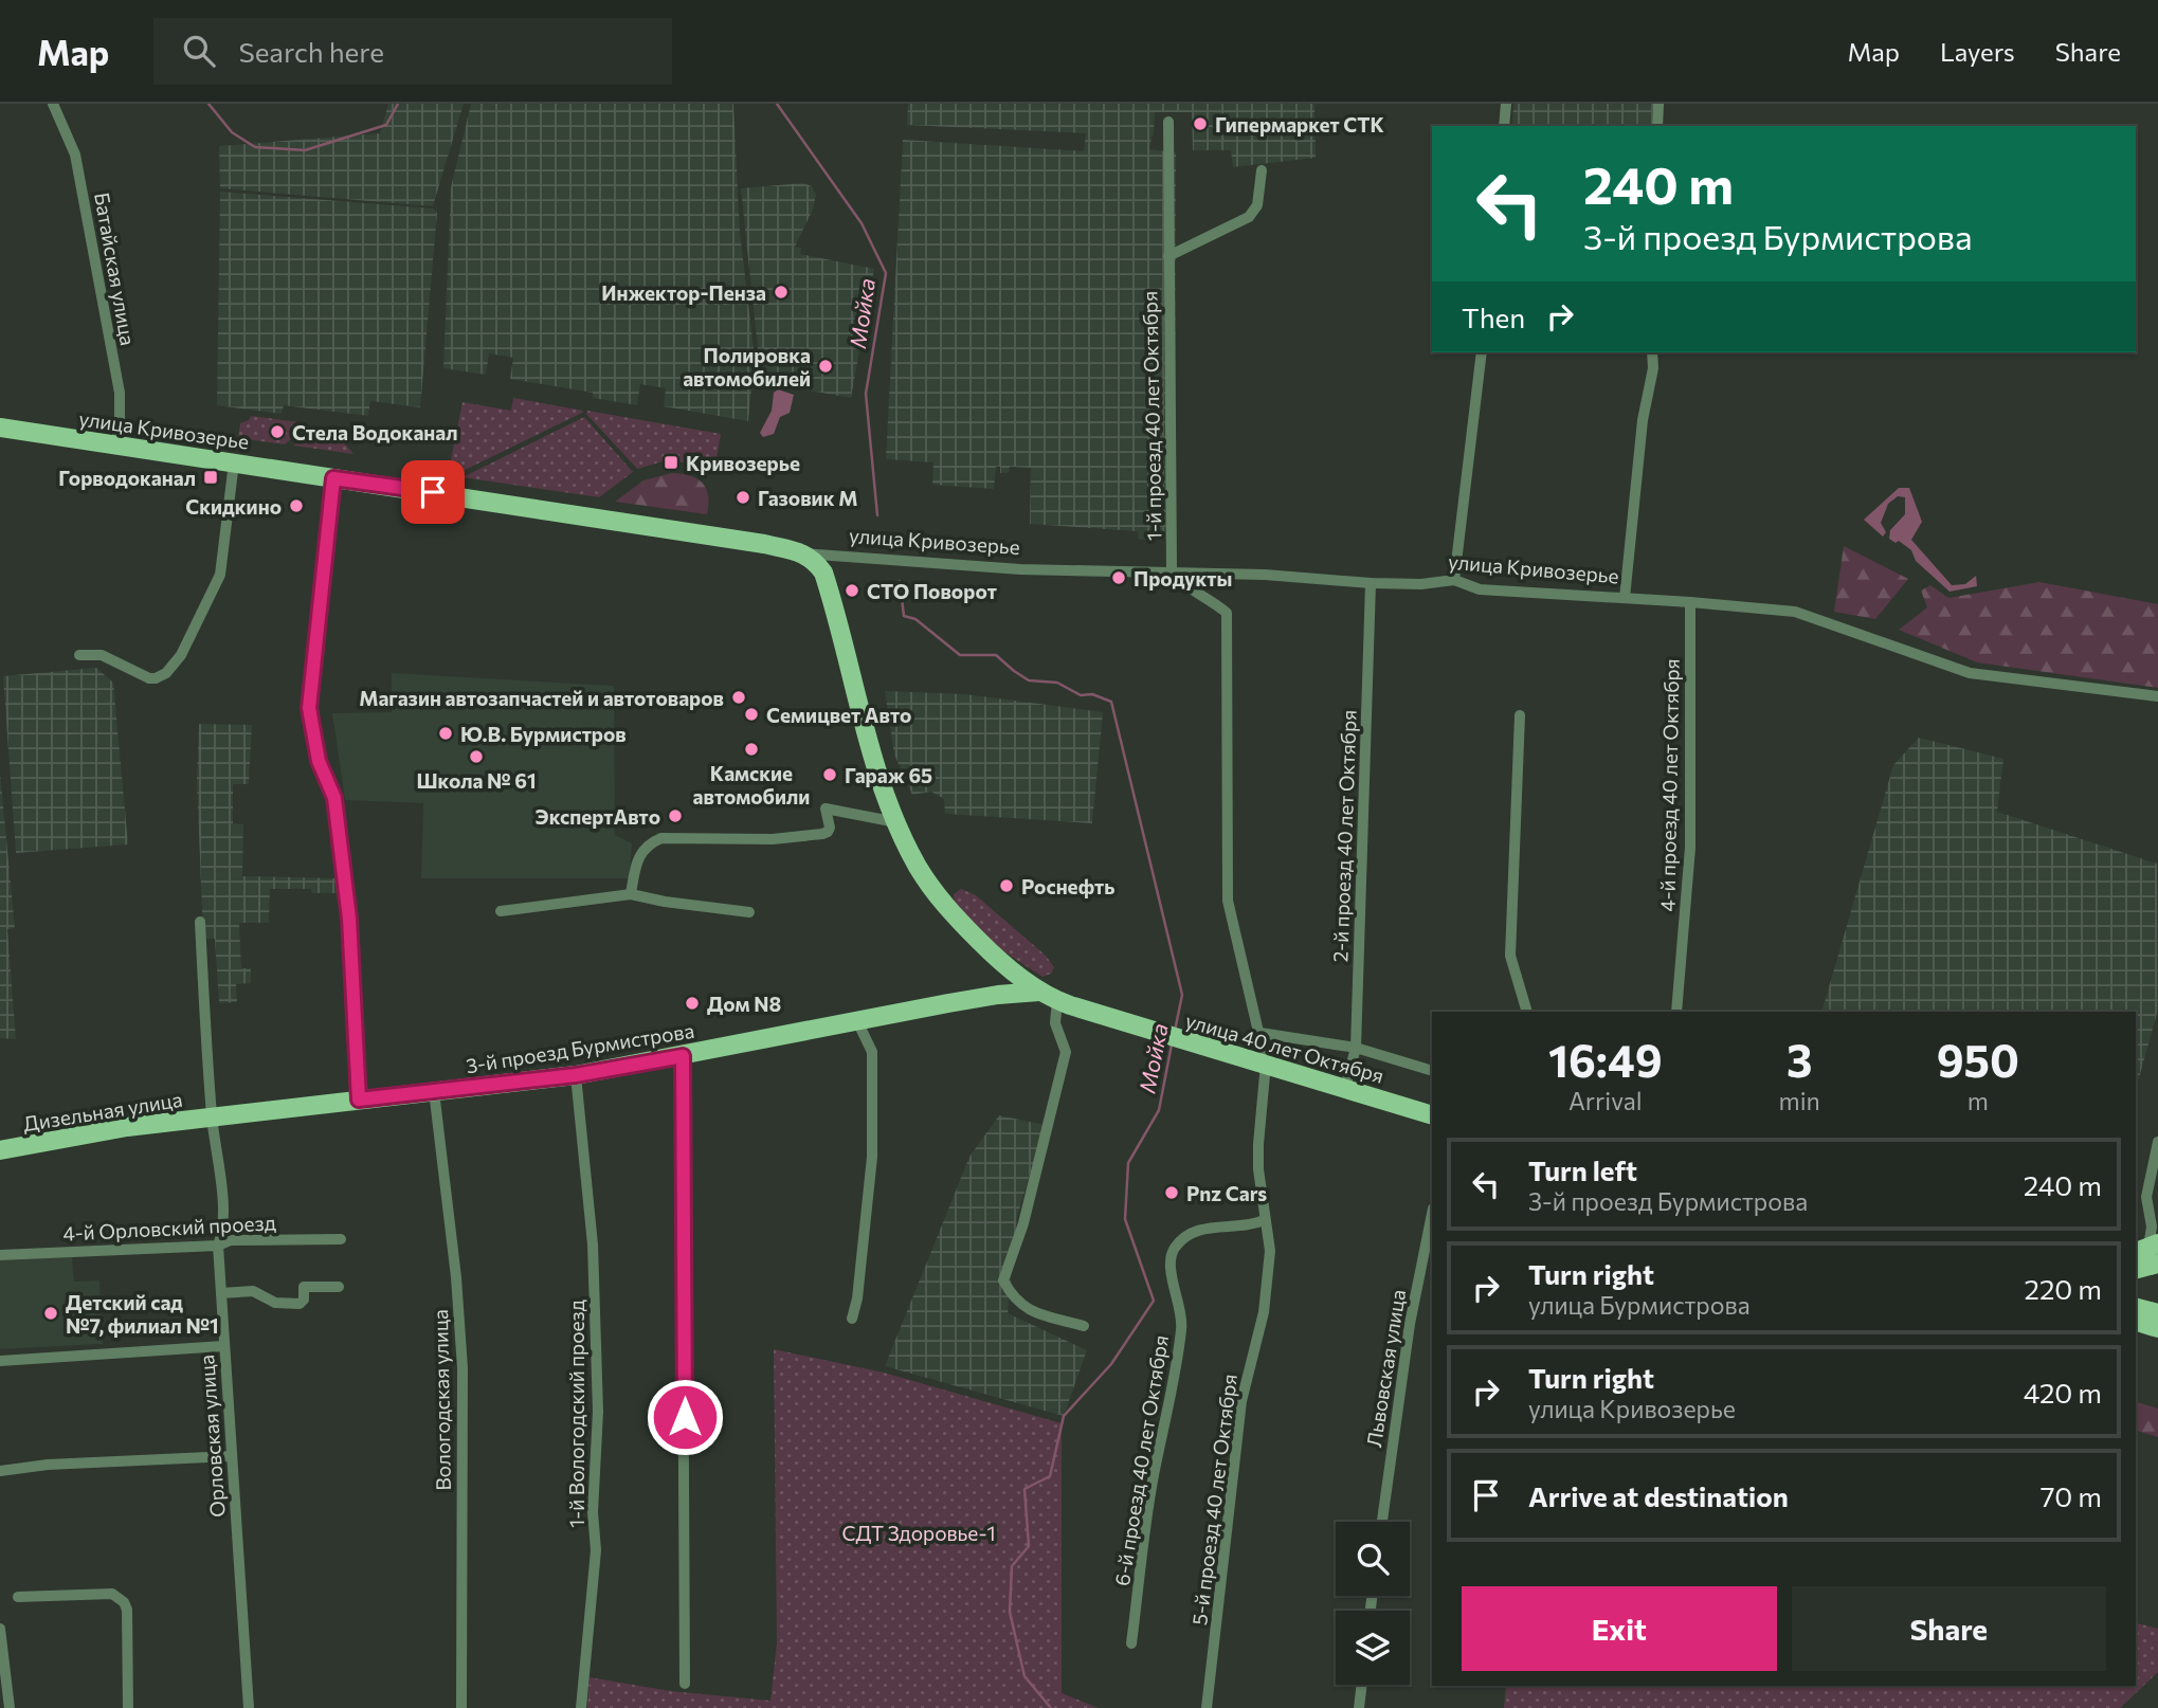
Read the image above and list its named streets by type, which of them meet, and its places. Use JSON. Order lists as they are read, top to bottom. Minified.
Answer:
{"streets":{"main road":["улица Кривозерье","3-й проезд Бурмистрова","улица 40 лет Октября","Дизельная улица"],"street":["Батайская улица","1-й проезд 40 лет Октября","4-й проезд 40 лет Октября","2-й проезд 40 лет Октября","4-й Орловский проезд","Львовская улица","Вологодская улица","1-й Вологодский проезд","Орловская улица","6-й проезд 40 лет Октября","5-й проезд 40 лет Октября"]},"crossings":[["Батайская улица","улица Кривозерье"],["1-й проезд 40 лет Октября","улица Кривозерье"],["улица Кривозерье","4-й проезд 40 лет Октября"],["улица Кривозерье","2-й проезд 40 лет Октября"],["2-й проезд 40 лет Октября","улица 40 лет Октября"],["3-й проезд Бурмистрова","улица 40 лет Октября"],["3-й проезд Бурмистрова","Дизельная улица"],["3-й проезд Бурмистрова","Вологодская улица"],["3-й проезд Бурмистрова","1-й Вологодский проезд"],["3-й проезд Бурмистрова","Орловская улица"],["улица 40 лет Октября","5-й проезд 40 лет Октября"],["Дизельная улица","Орловская улица"],["4-й Орловский проезд","Орловская улица"],["6-й проезд 40 лет Октября","5-й проезд 40 лет Октября"]],"water":["Мойка"],"parks":["СДТ Здоровье-1"],"places":{"other":["Гипермаркет СТК","Инжектор-Пенза","Полировка автомобилей","Стела Водоканал","Газовик М","Скидкино","Продукты","СТО Поворот","Магазин автозапчастей и автотоваров","Семицвет Авто","Ю.В. Бурмистров","Камские автомобили","Школа № 61","Гараж 65","ЭкспертАвто","Роснефть","Дом N8","Pnz Cars","Детский сад №7, филиал №1"],"transit":["Кривозерье","Горводоканал"]},"page":{"header":"Map","search":"Search here","nav":["Map","Layers","Share"],"turn":["240 m","3-й проезд Бурмистрова"],"then":"Then","eta":["16:49","Arrival","3","min","950","m"],"list":[{"name":"Turn left","note":"3-й проезд Бурмистрова","value":"240 m"},{"name":"Turn right","note":"улица Бурмистрова","value":"220 m"},{"name":"Turn right","note":"улица Кривозерье","value":"420 m"},{"name":"Arrive at destination","value":"70 m"}],"buttons":["Exit","Share"]}}
